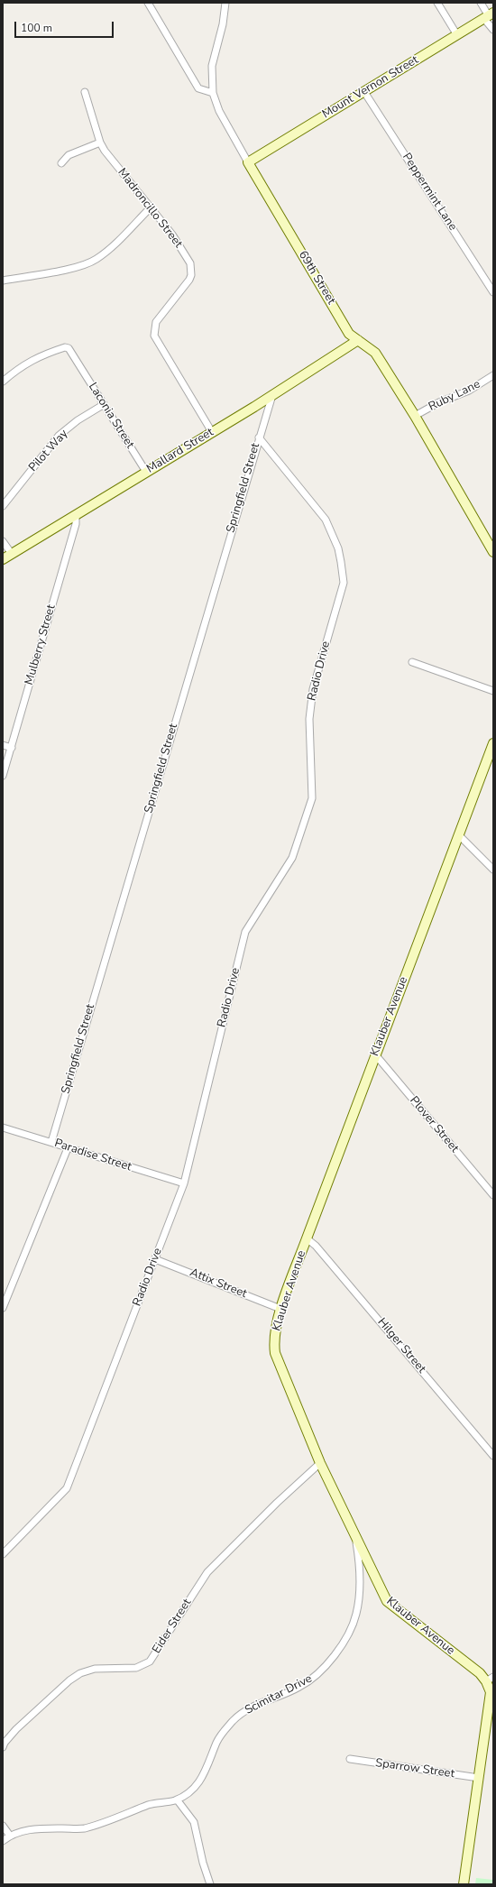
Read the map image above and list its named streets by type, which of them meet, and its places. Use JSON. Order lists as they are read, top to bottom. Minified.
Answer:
{"streets":{"street":["Mount Vernon Street","Peppermint Lane","Madroncillo Street","69th Street","Ruby Lane","Laconia Street","Pilot Way","Mallard Street","Springfield Street","Mulberry Street","Radio Drive","Klauber Avenue","Plover Street","Paradise Street","Attix Street","Hilger Street","Eider Street","Scimitar Drive","Sparrow Street"]},"crossings":[["Mount Vernon Street","Peppermint Lane"],["Mount Vernon Street","69th Street"],["Madroncillo Street","Mallard Street"],["69th Street","Ruby Lane"],["69th Street","Mallard Street"],["Laconia Street","Pilot Way"],["Laconia Street","Mallard Street"],["Mallard Street","Springfield Street"],["Mallard Street","Mulberry Street"],["Springfield Street","Radio Drive"],["Springfield Street","Paradise Street"],["Radio Drive","Paradise Street"],["Radio Drive","Attix Street"],["Klauber Avenue","Plover Street"],["Klauber Avenue","Attix Street"],["Klauber Avenue","Hilger Street"],["Klauber Avenue","Eider Street"],["Klauber Avenue","Scimitar Drive"],["Klauber Avenue","Sparrow Street"]],"scale_bar":"100 m"}
